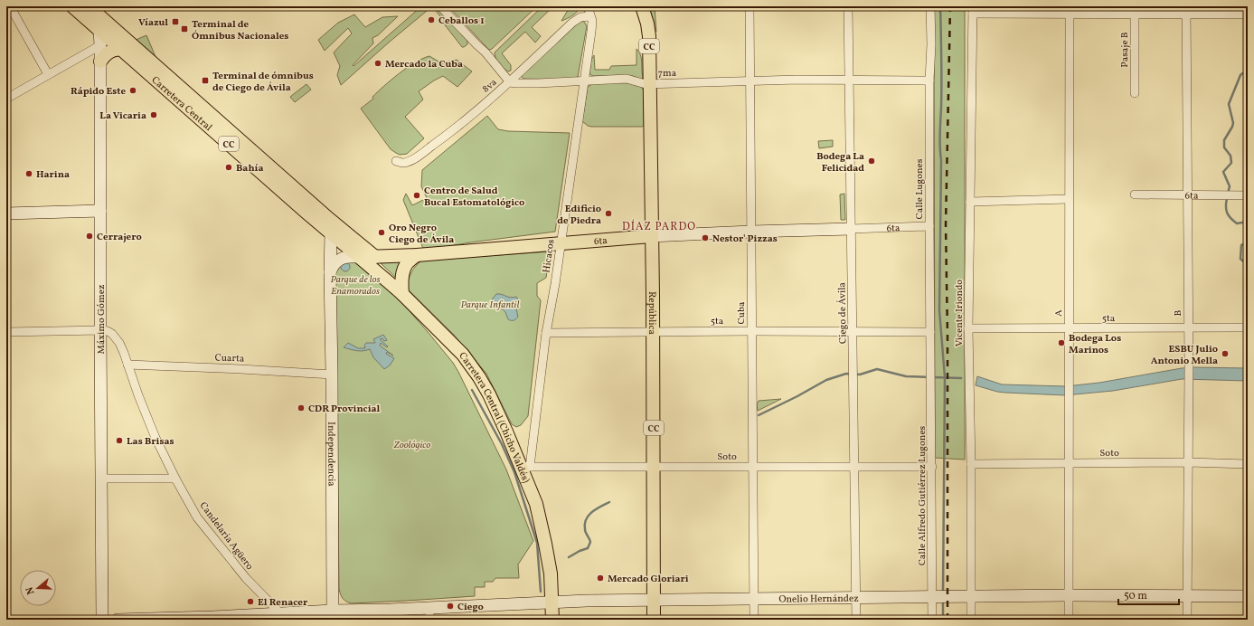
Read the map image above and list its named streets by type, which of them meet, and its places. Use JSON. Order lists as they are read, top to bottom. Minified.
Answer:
{"streets":{"main road":["CC","Carretera Central","6ta","República","Carretera Central (Chicho Valdés)"],"street":["Pasaje B","7ma","8va","Calle Lugones","Hicacos","Cuba","Ciego de Ávila","Vicente Iriondo","A","B","5ta","Máximo Gómez","Cuarta","Soto","Independencia","Calle Alfredo Gutiérrez Lugones","Candelaria Agüero","Onelio Hernández"]},"crossings":[["7ma","8va"],["7ma","Calle Lugones"],["7ma","Hicacos"],["7ma","República"],["7ma","Cuba"],["7ma","Ciego de Ávila"],["8va","Hicacos"],["Carretera Central","6ta"],["Carretera Central","Máximo Gómez"],["Carretera Central","Carretera Central (Chicho Valdés)"],["Carretera Central","Independencia"],["Calle Lugones","6ta"],["Calle Lugones","5ta"],["Calle Lugones","Calle Alfredo Gutiérrez Lugones"],["6ta","Hicacos"],["6ta","República"],["6ta","Cuba"],["6ta","Ciego de Ávila"],["6ta","B"],["6ta","Carretera Central (Chicho Valdés)"],["Hicacos","5ta"],["Hicacos","Carretera Central (Chicho Valdés)"],["Hicacos","Soto"],["República","5ta"],["República","Soto"],["República","Onelio Hernández"],["Cuba","5ta"],["Cuba","Soto"],["Cuba","Onelio Hernández"],["Ciego de Ávila","5ta"],["Ciego de Ávila","Soto"],["Ciego de Ávila","Onelio Hernández"],["Vicente Iriondo","5ta"],["Vicente Iriondo","Soto"],["Vicente Iriondo","Onelio Hernández"],["A","5ta"],["A","Soto"],["A","Onelio Hernández"],["B","5ta"],["B","Soto"],["B","Onelio Hernández"],["Máximo Gómez","Candelaria Agüero"],["Cuarta","Independencia"],["Cuarta","Candelaria Agüero"],["Carretera Central (Chicho Valdés)","Soto"],["Carretera Central (Chicho Valdés)","Onelio Hernández"],["Soto","Calle Alfredo Gutiérrez Lugones"],["Independencia","Onelio Hernández"],["Calle Alfredo Gutiérrez Lugones","Onelio Hernández"],["Candelaria Agüero","Onelio Hernández"]],"districts":["DÍAZ PARDO"],"parks":["Parque de los Enamorados","Parque Infantil","Zoológico"],"places":{"other":["Ceballos 1","Mercado la Cuba","Rápido Este","La Vicaria","Bodega La Felicidad","Bahía","Harina","Centro de Salud Bucal Estomatológico","Edificio de Piedra","Oro Negro Ciego de Ávila","Cerrajero","Nestor' Pizzas","Bodega Los Marinos","ESBU Julio Antonio Mella","CDR Provincial","Las Brisas","Mercado Gloriari","El Renacer","Ciego"],"transit":["Víazul","Terminal de Ómnibus Nacionales","Terminal de ómnibus de Ciego de Ávila"]},"scale_bar":"50 m","north":"left"}
